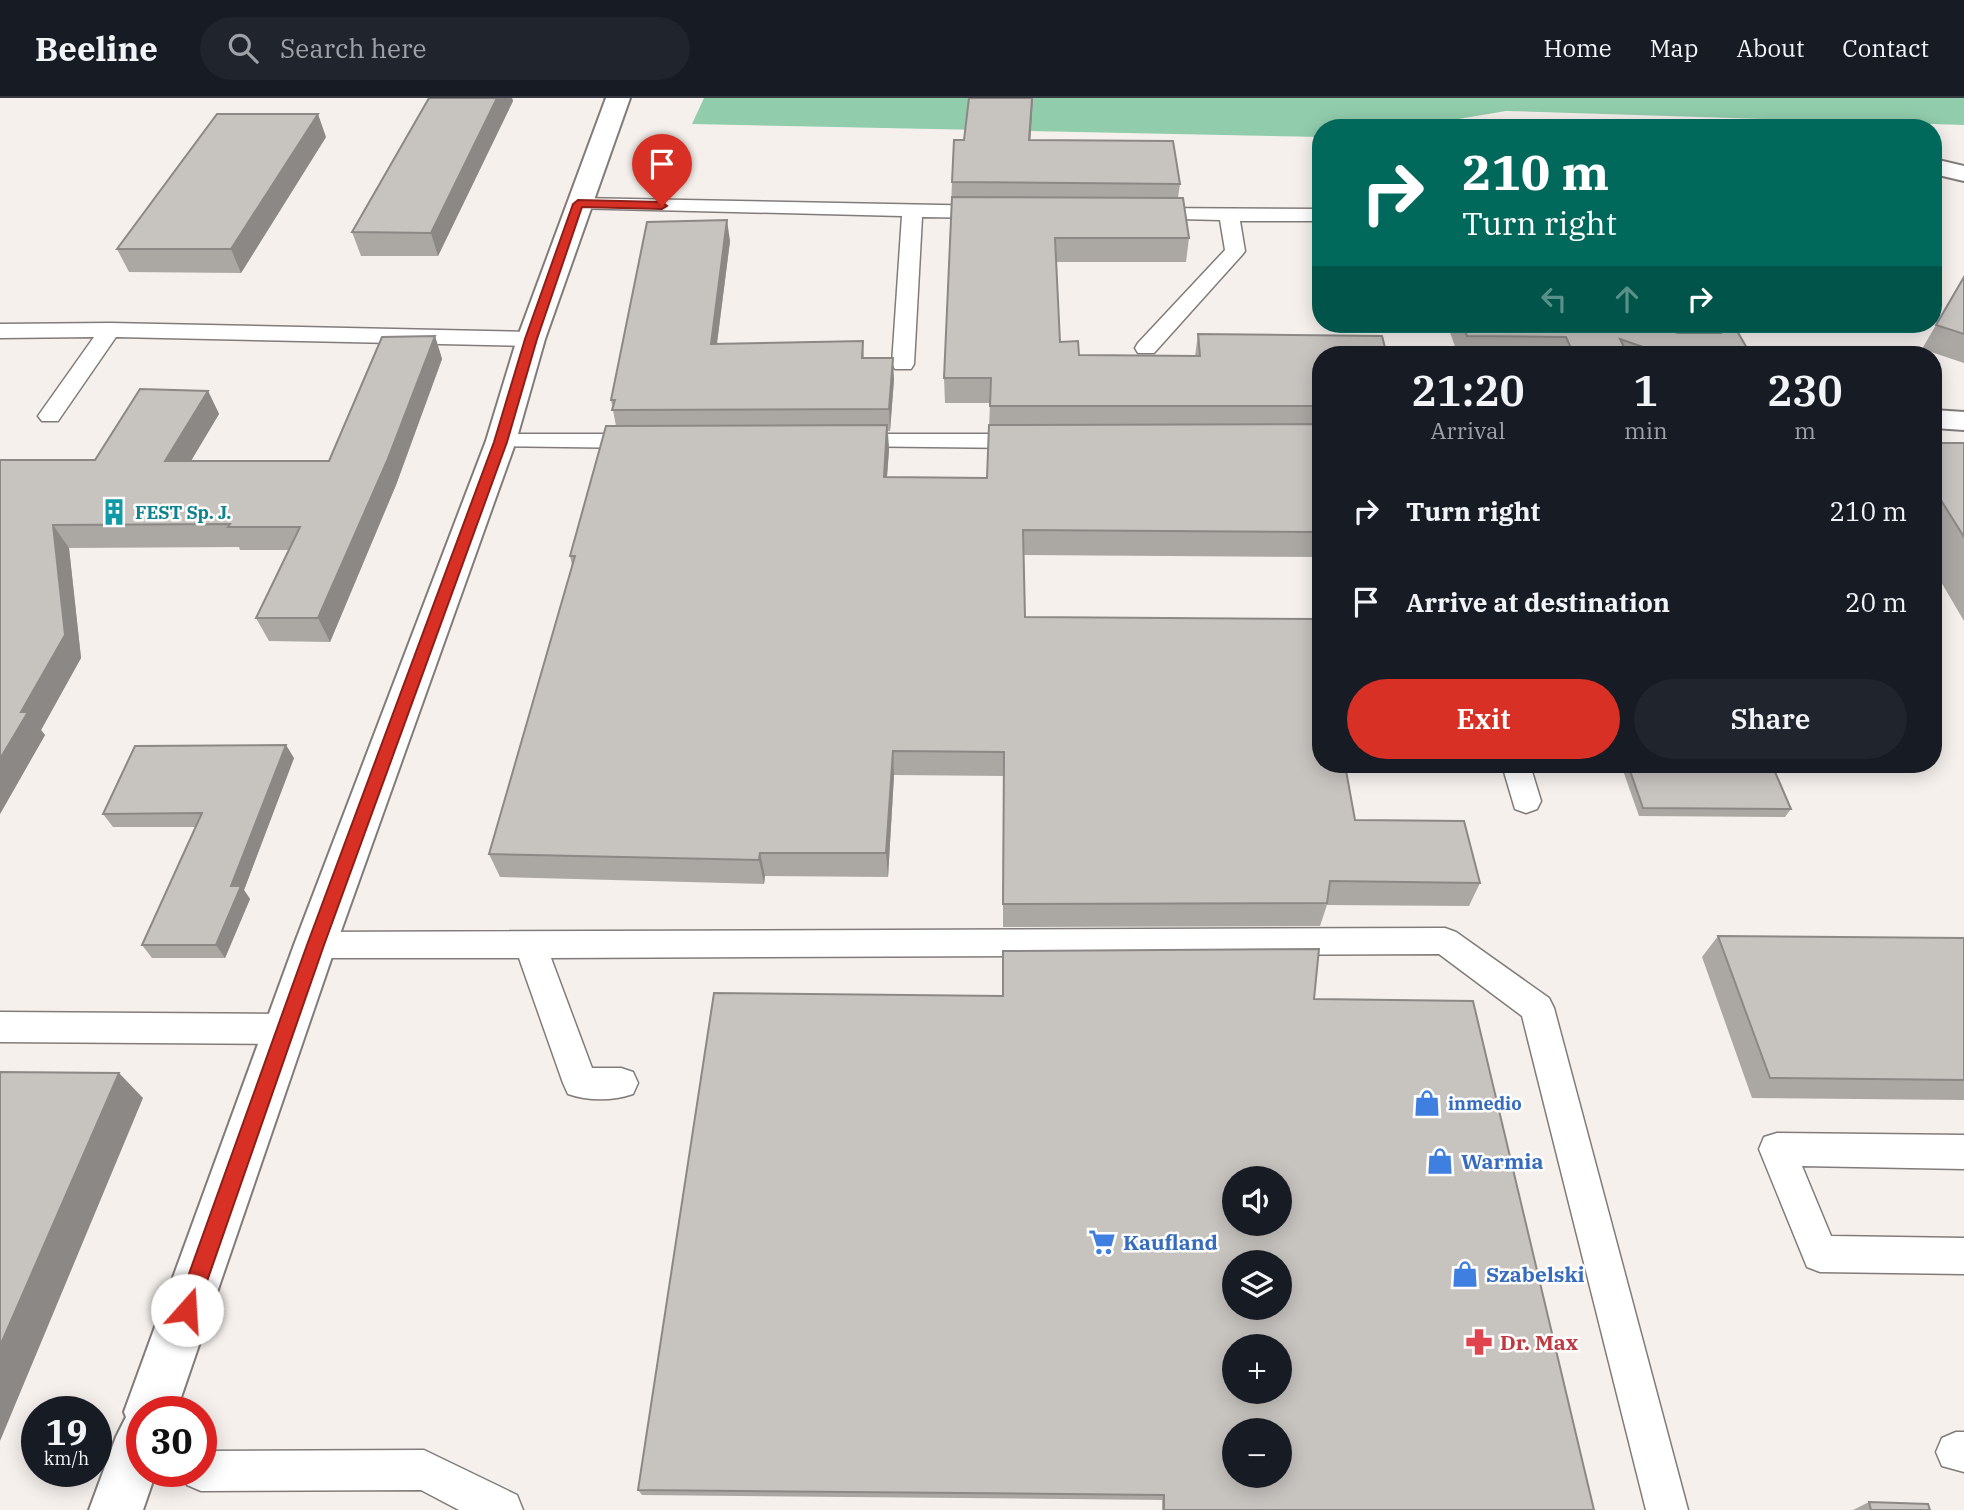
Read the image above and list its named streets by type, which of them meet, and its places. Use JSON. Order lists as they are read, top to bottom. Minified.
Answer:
{"places":{"building":["FEST Sp. J."],"shop":["inmedio","Warmia","Szabelski"],"supermarket":["Kaufland"],"pharmacy":["Dr. Max"]},"page":{"header":"Beeline","search":"Search here","nav":["Home","Map","About","Contact"],"turn":["210 m","Turn right"],"eta":["21:20","Arrival","1","min","230","m"],"list":[{"name":"Turn right","value":"210 m"},{"name":"Arrive at destination","value":"20 m"}],"buttons":["Exit","Share"],"map_buttons":["+","−"],"speed":"19 km/h","limit":"30"}}
